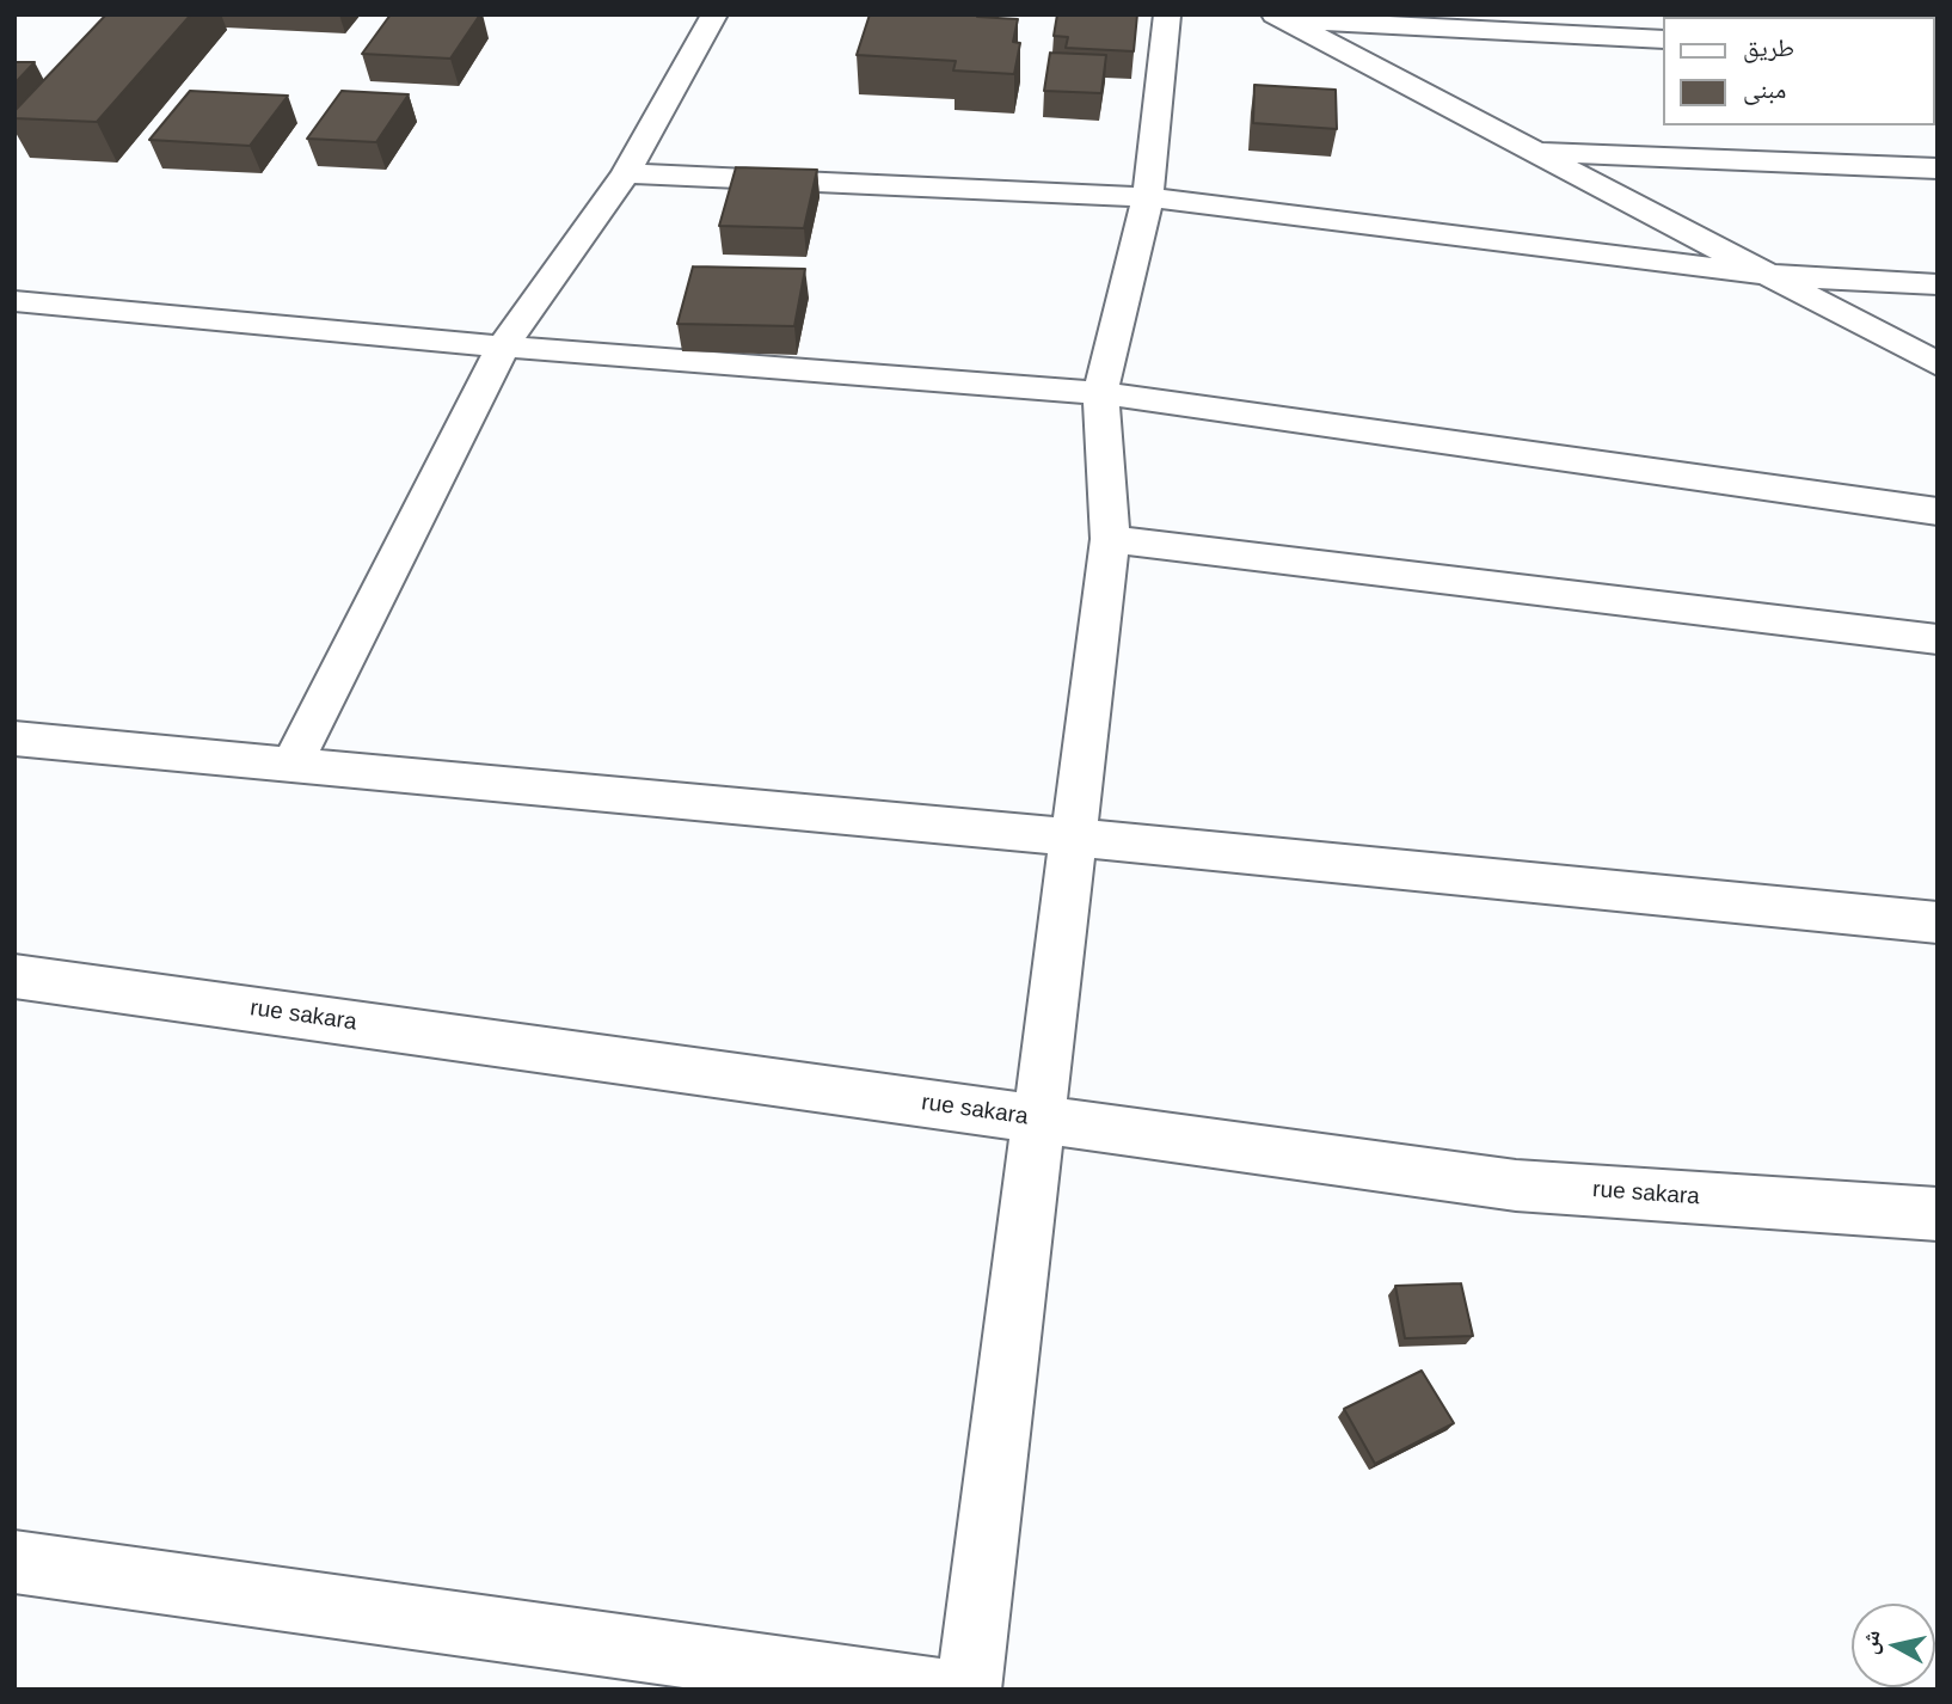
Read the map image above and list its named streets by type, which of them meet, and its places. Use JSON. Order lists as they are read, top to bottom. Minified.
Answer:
{"streets":{"street":["rue sakara"]},"legend":["طريق","مبنى"],"north":"left"}
